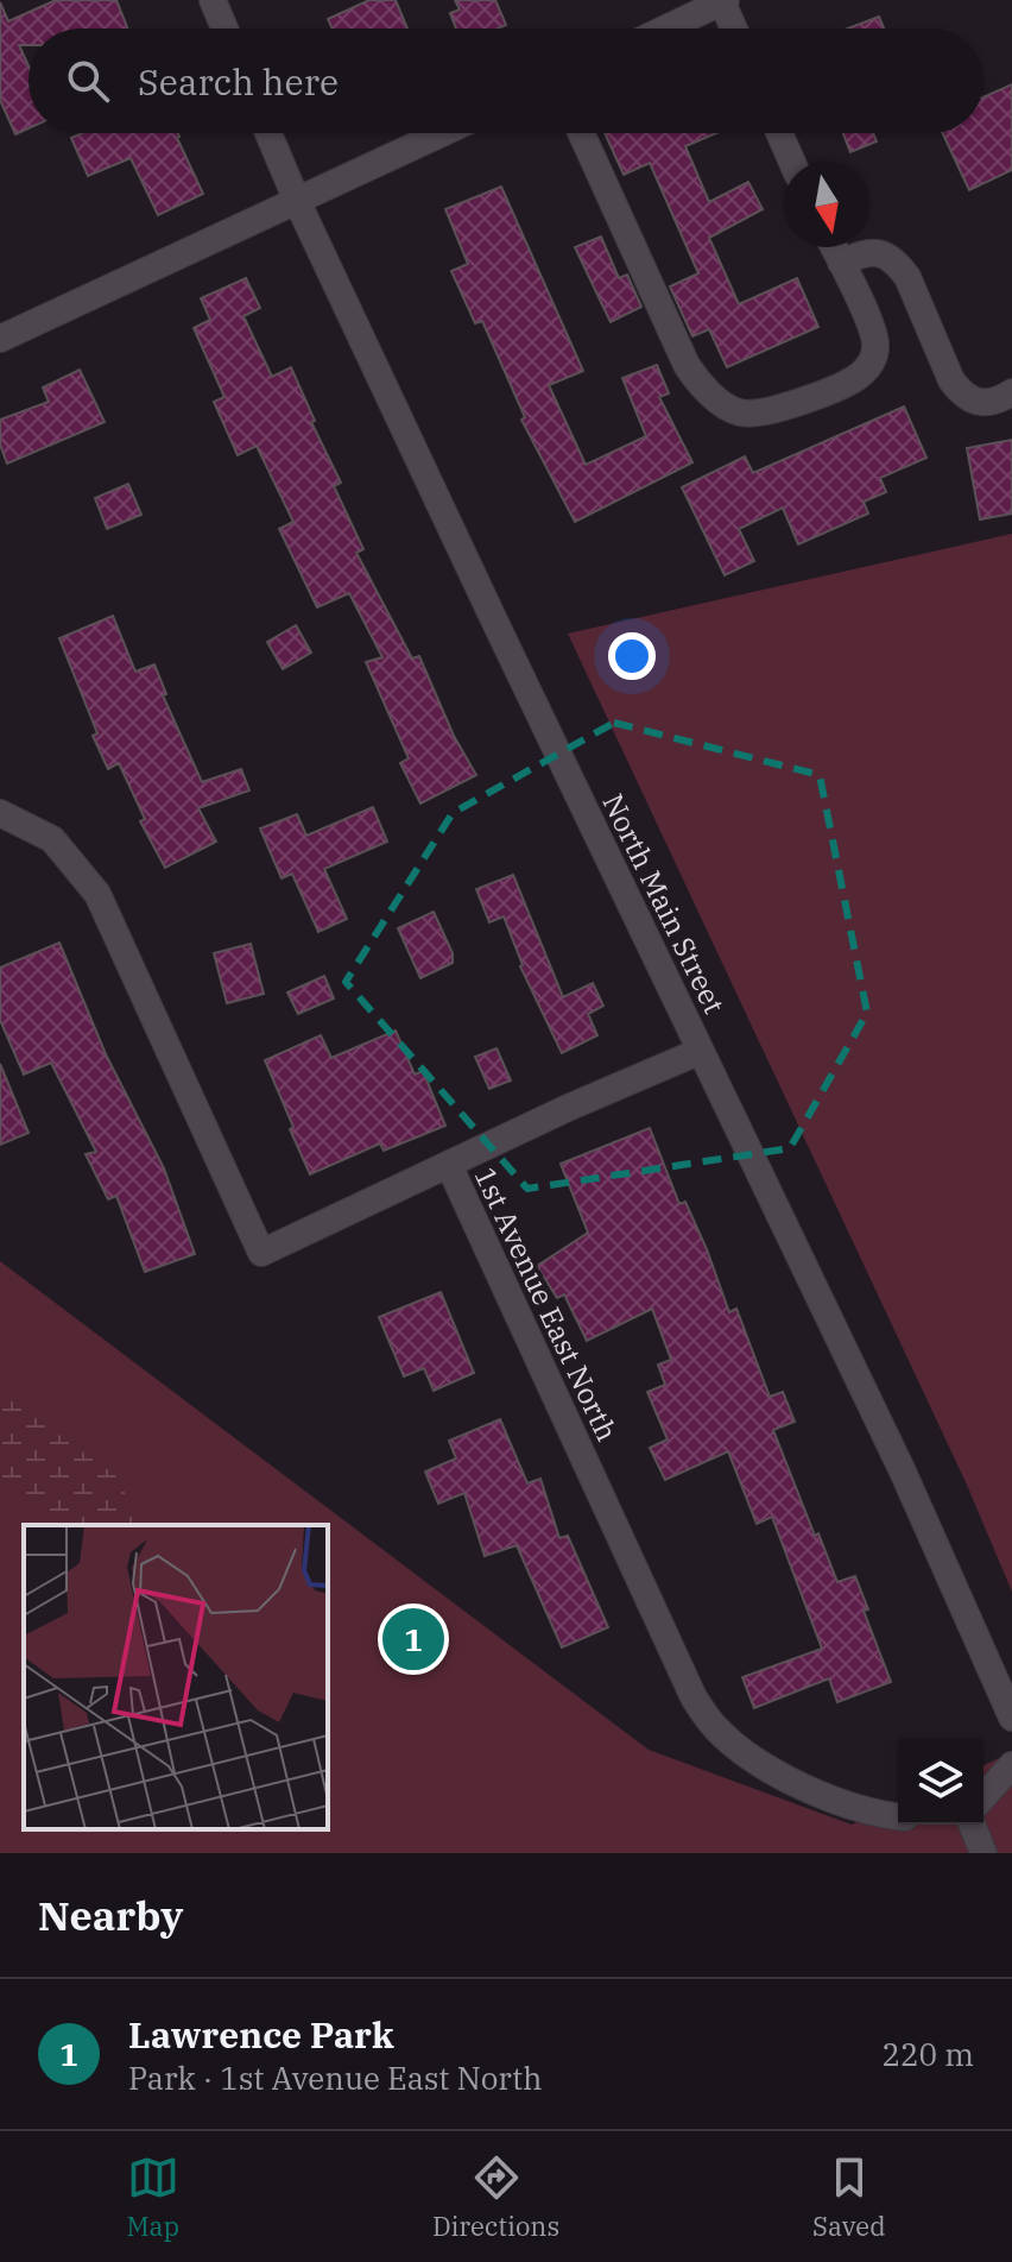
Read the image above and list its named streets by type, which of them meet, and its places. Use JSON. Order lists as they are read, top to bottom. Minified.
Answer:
{"streets":{"street":["North Main Street","1st Avenue East North"]},"north":"bottom","page":{"search":"Search here","pins":"1","heading":"Nearby","list":[{"mark":"1","name":"Lawrence Park","note":"Park · 1st Avenue East North","value":"220 m"}],"nav":["Map","Directions","Saved"]}}
